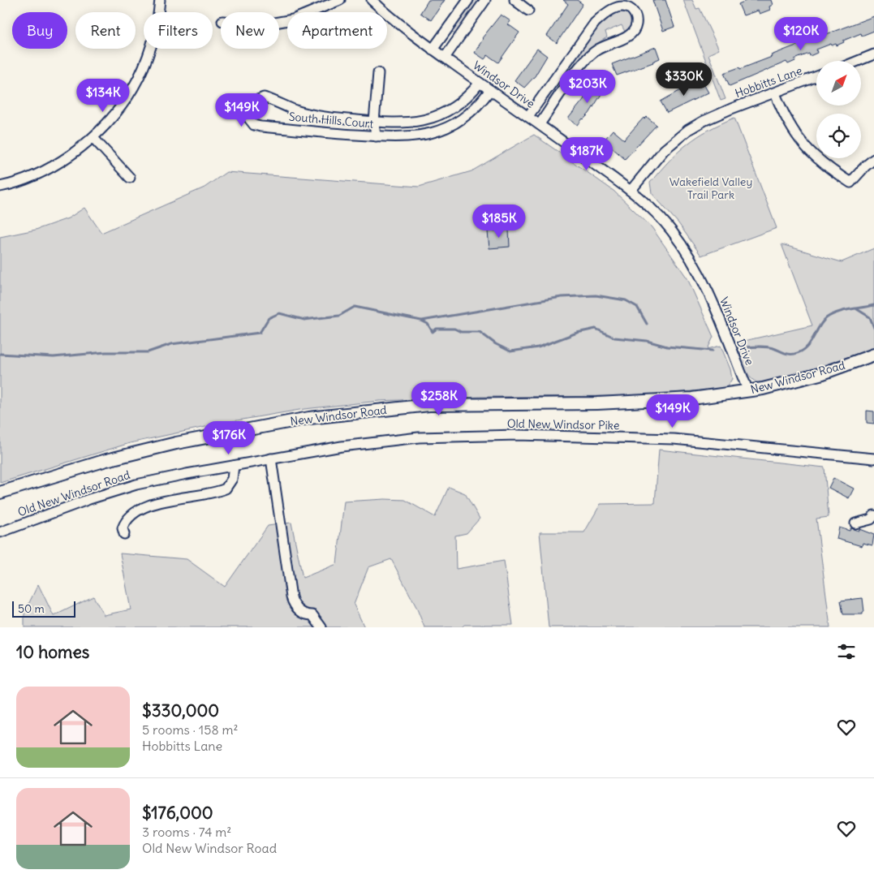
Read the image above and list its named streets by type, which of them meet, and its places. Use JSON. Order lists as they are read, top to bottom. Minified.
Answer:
{"streets":{"main road":["New Windsor Road"],"street":["Hobbitts Lane","Windsor Drive","South Hills Court","Old New Windsor Pike","Old New Windsor Road"]},"crossings":[["Hobbitts Lane","Windsor Drive"],["Windsor Drive","South Hills Court"],["Windsor Drive","New Windsor Road"],["Old New Windsor Pike","Old New Windsor Road"]],"parks":["Wakefield Valley Trail Park"],"scale_bar":"50 m","north":"top right","page":{"chip":["Buy","Rent","Filters","New","Apartment"],"price":["$120K","$330K","$203K","$134K","$149K","$187K","$185K","$258K","$149K","$176K"],"scale":"50 m","heading":"10 homes","list":[{"name":"$330,000","note":"5 rooms · 158 m² · Hobbitts Lane"},{"name":"$176,000","note":"3 rooms · 74 m² · Old New Windsor Road"}]}}
